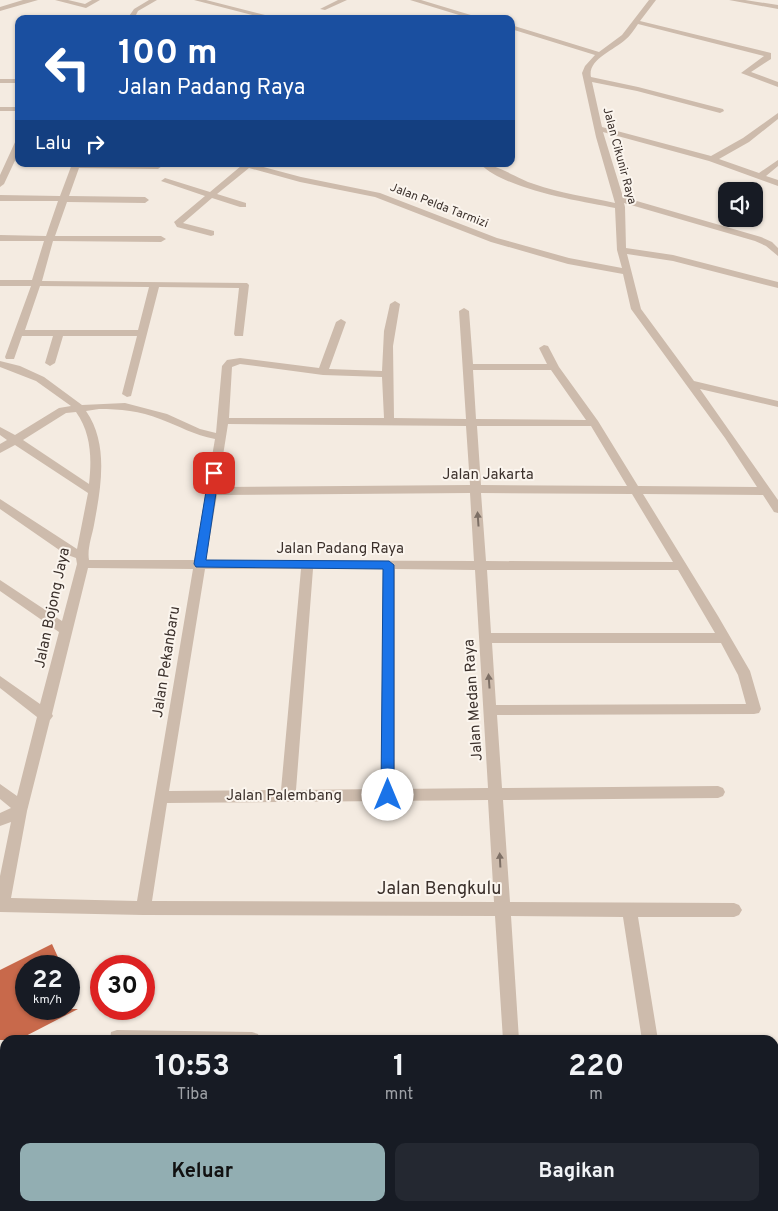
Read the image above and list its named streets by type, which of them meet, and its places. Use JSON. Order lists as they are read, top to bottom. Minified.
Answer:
{"streets":{"street":["Jalan Cikunir Raya","Jalan Pelda Tarmizi","Jalan Jakarta","Jalan Padang Raya","Jalan Bojong Jaya","Jalan Pekanbaru","Jalan Medan Raya","Jalan Palembang","Jalan Bengkulu"]},"crossings":[["Jalan Cikunir Raya","Jalan Pelda Tarmizi"],["Jalan Cikunir Raya","Jalan Jakarta"],["Jalan Jakarta","Jalan Pekanbaru"],["Jalan Jakarta","Jalan Medan Raya"],["Jalan Padang Raya","Jalan Bojong Jaya"],["Jalan Padang Raya","Jalan Pekanbaru"],["Jalan Padang Raya","Jalan Medan Raya"],["Jalan Bojong Jaya","Jalan Bengkulu"],["Jalan Pekanbaru","Jalan Palembang"],["Jalan Pekanbaru","Jalan Bengkulu"],["Jalan Medan Raya","Jalan Palembang"],["Jalan Medan Raya","Jalan Bengkulu"]],"one_way":["Jalan Medan Raya"],"page":{"turn":["100 m","Jalan Padang Raya"],"then":"Lalu","speed":"22 km/h","limit":"30","eta":["10:53","Tiba","1","mnt","220","m"],"buttons":["Keluar","Bagikan"]}}
